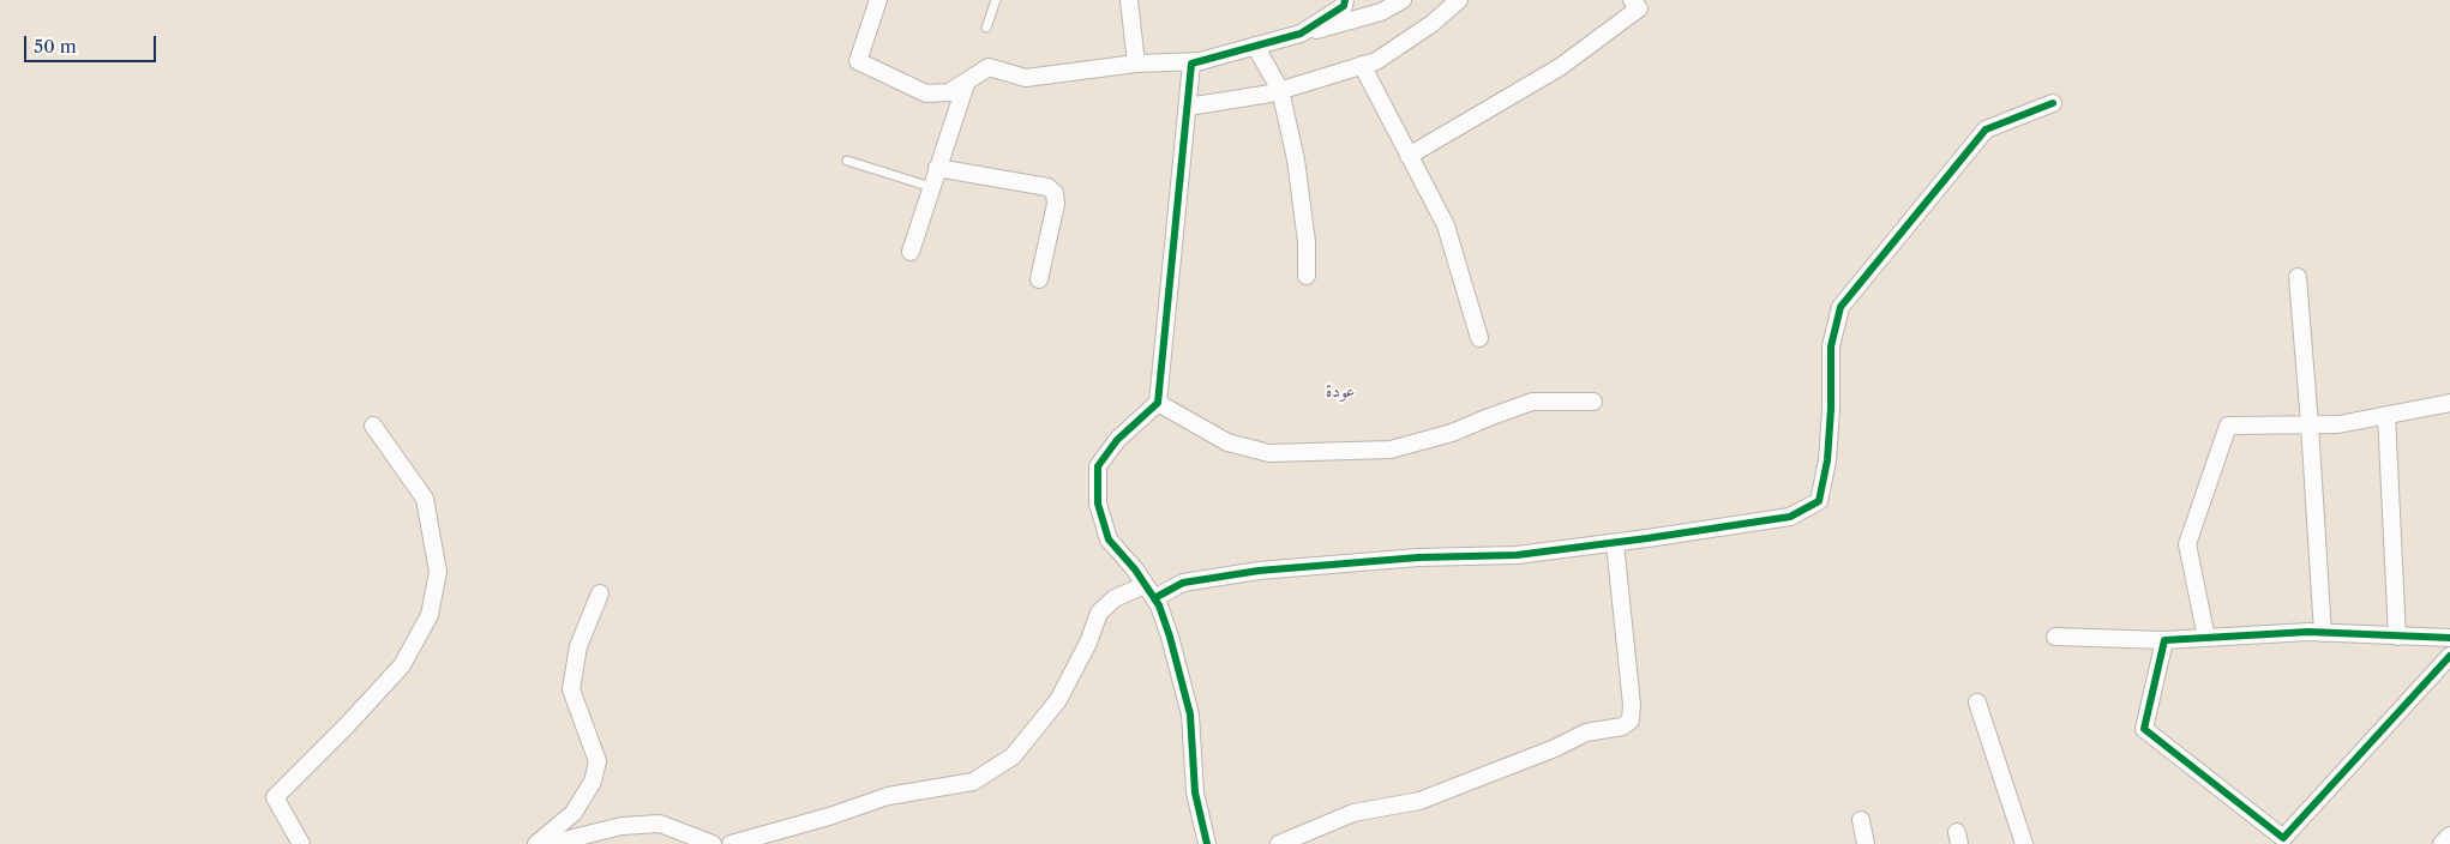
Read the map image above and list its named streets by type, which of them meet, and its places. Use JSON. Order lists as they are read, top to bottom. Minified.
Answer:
{"districts":["عودة"],"scale_bar":"50 m"}
